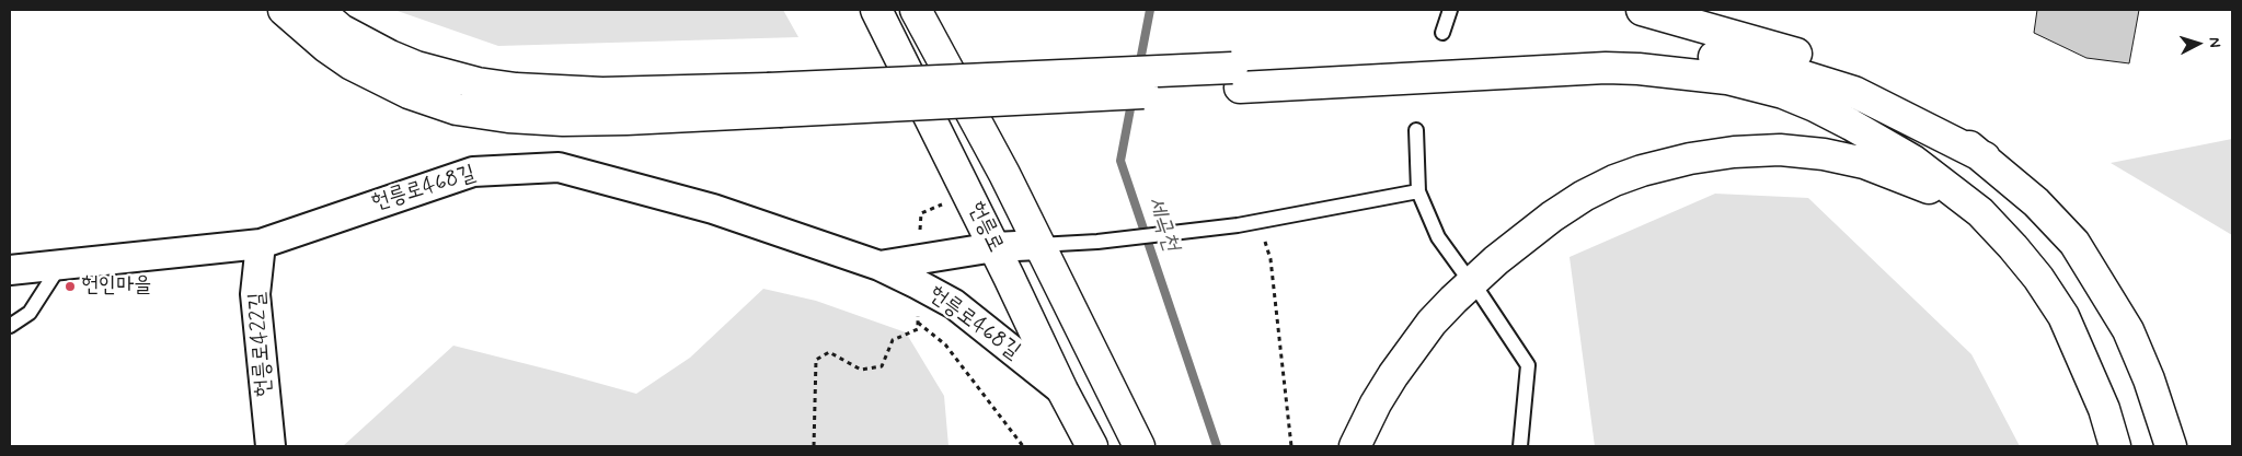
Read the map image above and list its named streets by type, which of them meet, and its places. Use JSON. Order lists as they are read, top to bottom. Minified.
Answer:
{"streets":{"main road":["헌릉로"],"street":["헌릉로468길","헌릉로422길"]},"crossings":[["헌릉로468길","헌릉로"],["헌릉로468길","헌릉로422길"]],"water":["세곡천"],"places":["헌인마을"],"north":"right"}
